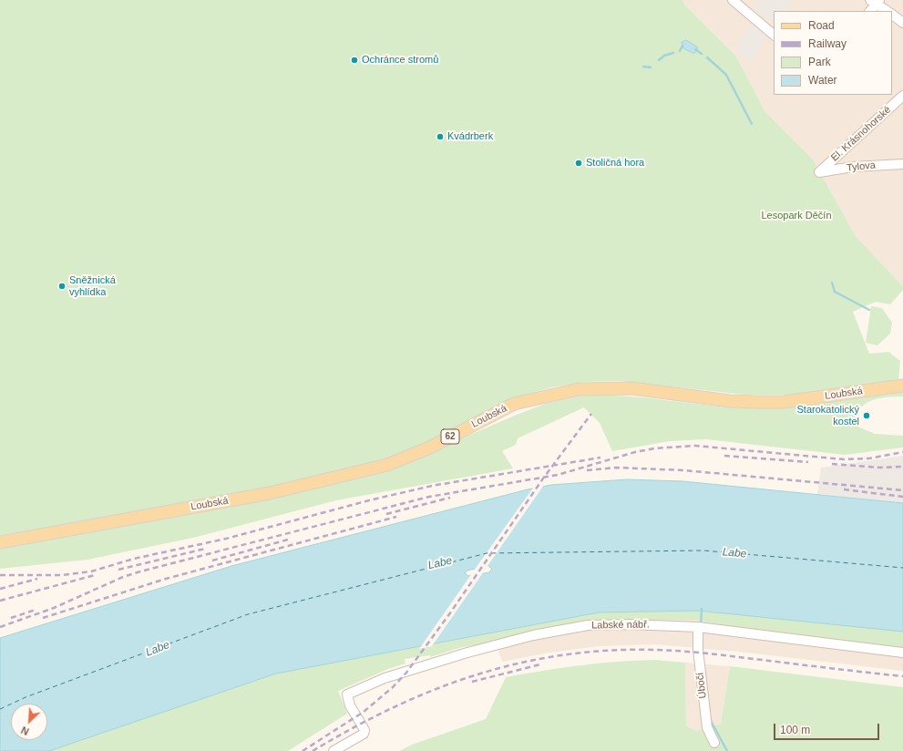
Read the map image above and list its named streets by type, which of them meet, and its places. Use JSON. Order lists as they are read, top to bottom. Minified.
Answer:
{"streets":{"main road":["Loubská","62"],"street":["El. Krásnohorské","Tylova","Labské nábř.","Úbočí"]},"crossings":[["El. Krásnohorské","Tylova"],["Labské nábř.","Úbočí"]],"water":["Labe"],"parks":["Lesopark Děčín"],"places":["Ochránce stromů","Kvádrberk","Stoličná hora","Sněžnická vyhlídka","Starokatolický kostel"],"legend":["Road","Railway","Park","Water"],"scale_bar":"100 m","north":"bottom left"}
